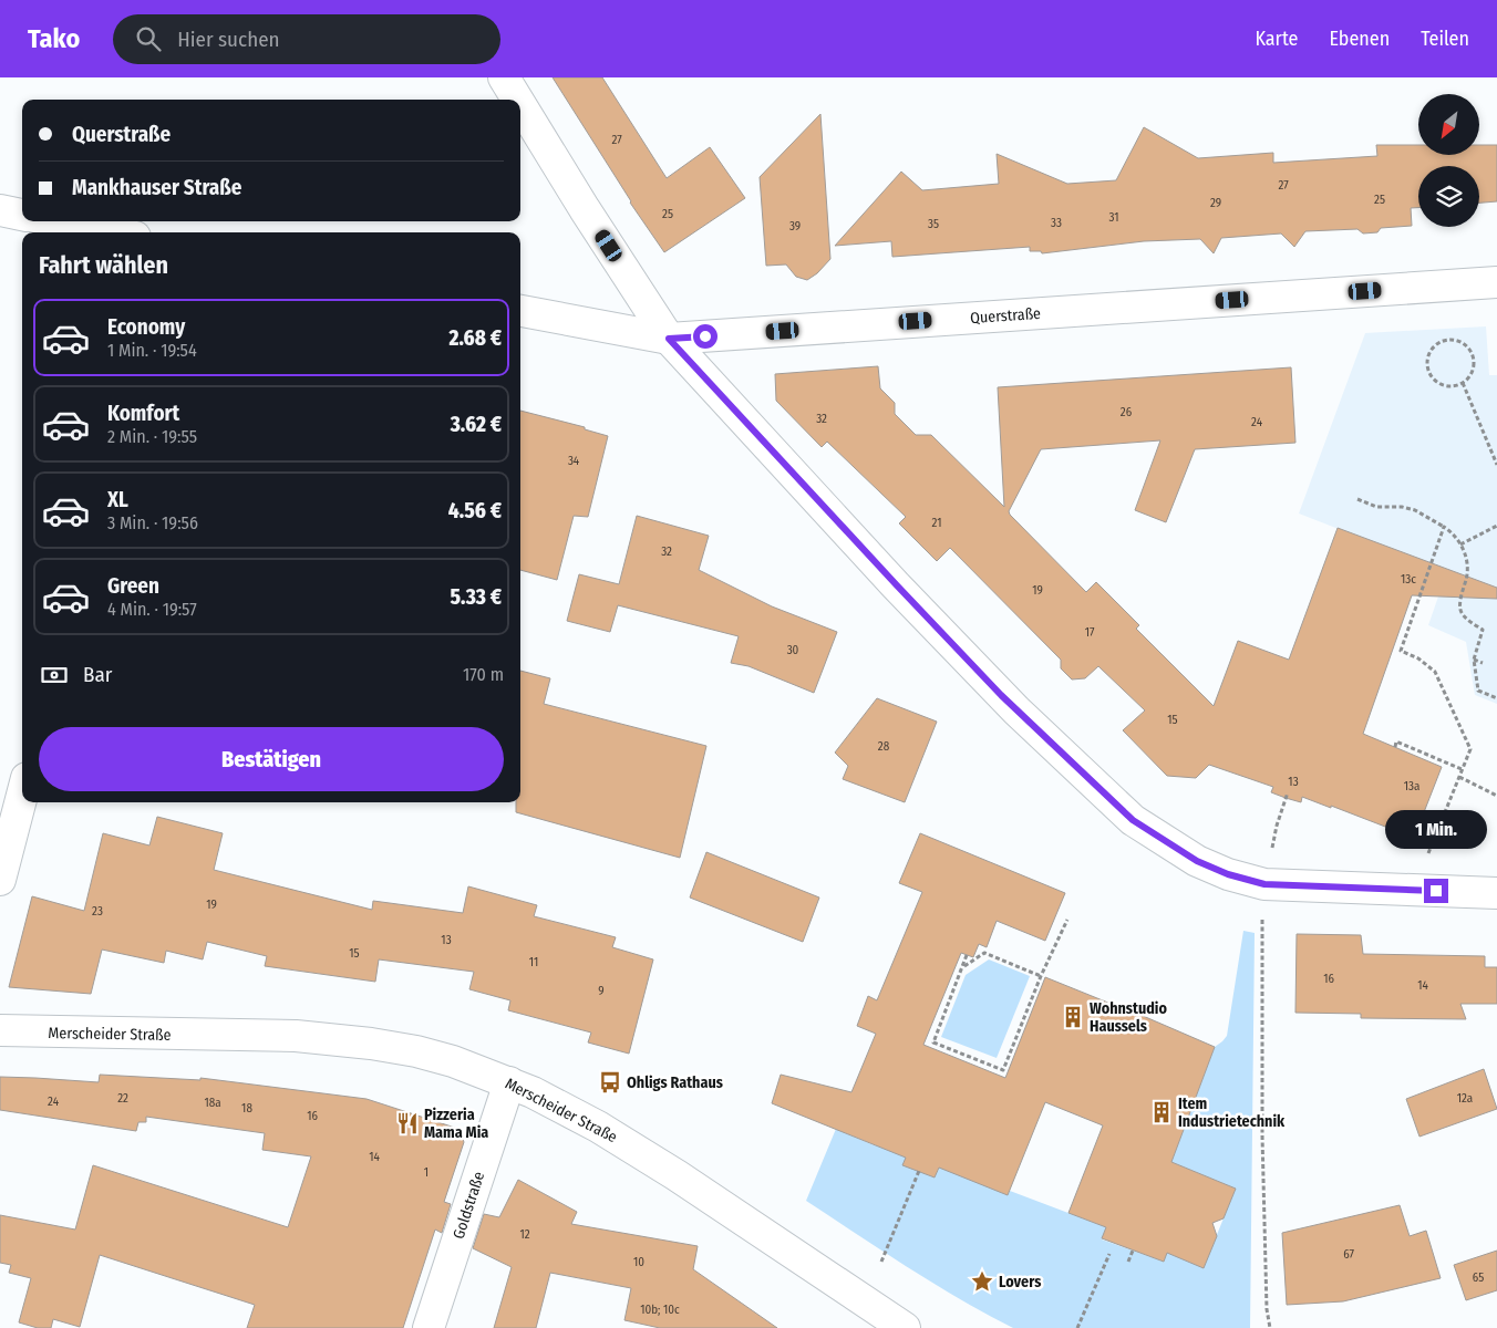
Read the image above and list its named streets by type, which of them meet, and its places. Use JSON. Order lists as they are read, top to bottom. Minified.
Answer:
{"streets":{"street":["Querstraße","Merscheider Straße","Goldstraße"]},"crossings":[["Merscheider Straße","Goldstraße"]],"places":{"building":["Wohnstudio Haussels","Item Industrietechnik"],"bus stop":["Ohligs Rathaus"],"restaurant":["Pizzeria Mama Mia"],"place":["Lovers"]},"house_numbers":["27","27","25","29","25","31","33","35","39","26","32","24","34","21","32","13c","19","17","30","15","28","13","13a","19","23","13","15","11","16","14","9","22","12a","24","18a","18","16","14","1","12","67","10","65","10b; 10c"],"north":"bottom left","page":{"header":"Tako","search":"Hier suchen","nav":["Karte","Ebenen","Teilen"],"banner":["Querstraße","Mankhauser Straße"],"heading":"Fahrt wählen","list":[{"name":"Economy","note":"1 Min. · 19:54","value":"2.68 €"},{"name":"Komfort","note":"2 Min. · 19:55","value":"3.62 €"},{"name":"XL","note":"3 Min. · 19:56","value":"4.56 €"},{"name":"Green","note":"4 Min. · 19:57","value":"5.33 €"}],"pay":["Bar","170 m"],"buttons":"Bestätigen","bubble":"1 Min."}}
